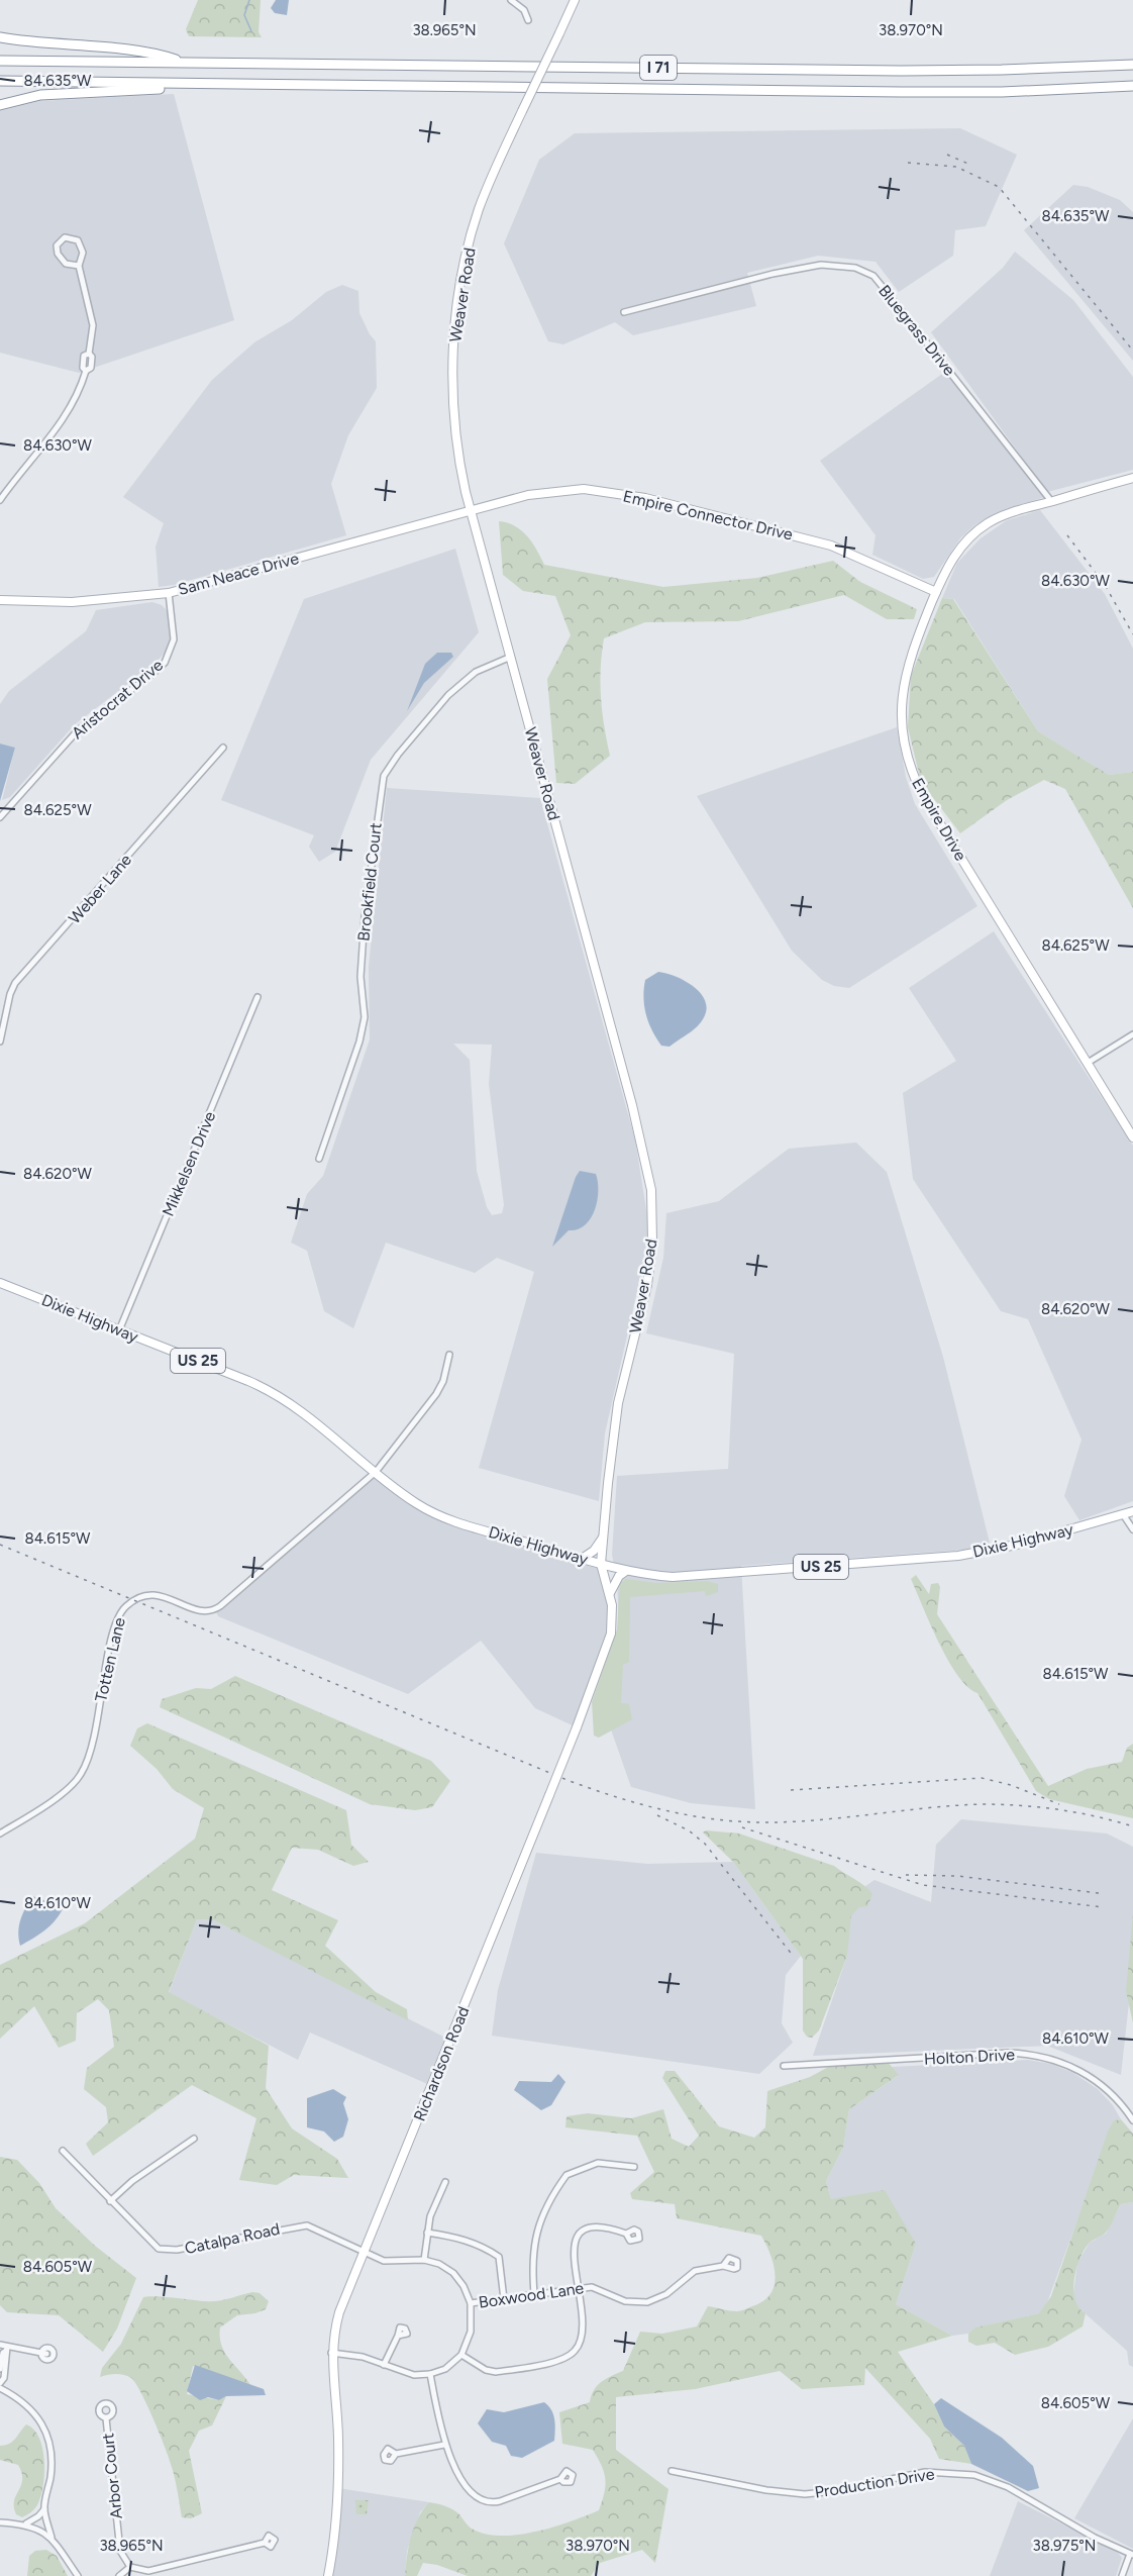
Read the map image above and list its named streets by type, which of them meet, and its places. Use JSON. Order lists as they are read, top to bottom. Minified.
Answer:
{"streets":{"highway":["I 71"],"main road":["Dixie Highway","US 25"],"street":["Weaver Road","Bluegrass Drive","Empire Connector Drive","Sam Neace Drive","Aristocrat Drive","Empire Drive","Brookfield Court","Weber Lane","Mikkelsen Drive","Totten Lane","Holton Drive","Richardson Road","Catalpa Road","Boxwood Lane","Arbor Court","Production Drive"]},"crossings":[["Weaver Road","Empire Connector Drive"],["Weaver Road","Sam Neace Drive"],["Weaver Road","Brookfield Court"],["Weaver Road","Dixie Highway"],["Weaver Road","Richardson Road"],["Bluegrass Drive","Empire Drive"],["Empire Connector Drive","Sam Neace Drive"],["Empire Connector Drive","Empire Drive"],["Sam Neace Drive","Aristocrat Drive"],["Mikkelsen Drive","Dixie Highway"],["Dixie Highway","Totten Lane"],["Dixie Highway","Richardson Road"],["Richardson Road","Catalpa Road"],["Richardson Road","Boxwood Lane"],["Catalpa Road","Boxwood Lane"]],"coordinates":["38.965°N","38.970°N","84.635°W","84.630°W","84.625°W","84.620°W","84.615°W","84.610°W","84.605°W","38.975°N"]}
